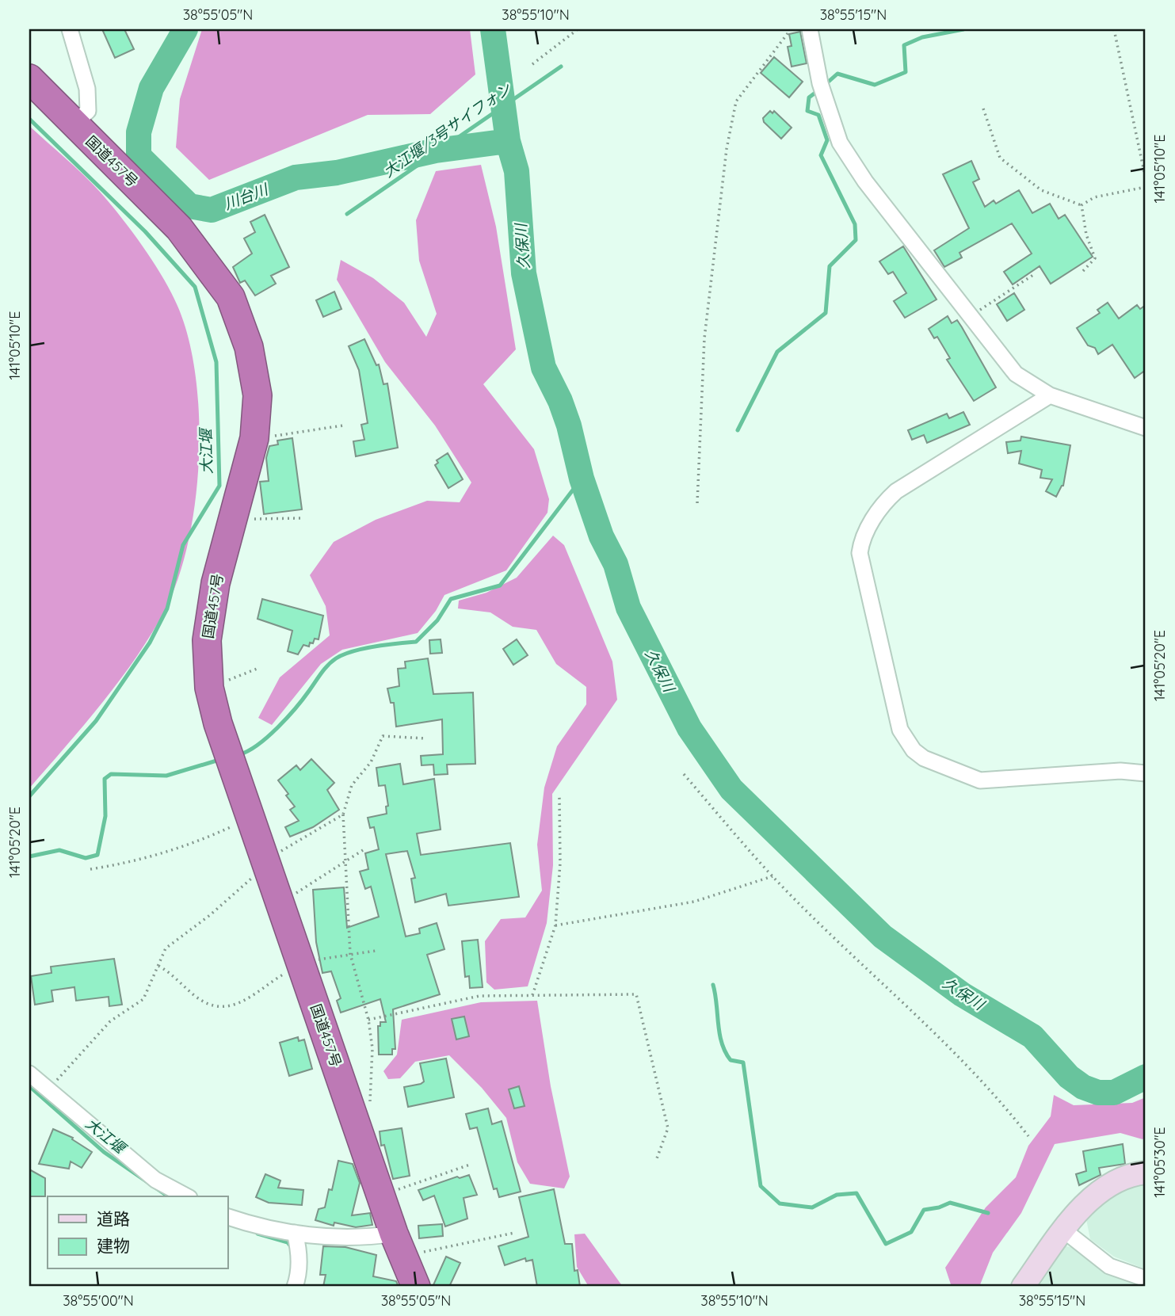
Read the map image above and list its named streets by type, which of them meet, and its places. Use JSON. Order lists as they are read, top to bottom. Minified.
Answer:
{"streets":{"highway":["国道457号"]},"water":["大江堰/3号サイフォン","川台川","久保川","大江堰"],"legend":["道路","建物"],"coordinates":["38°55'05\"N","38°55'10\"N","38°55'15\"N","141°05'10\"E","141°05'20\"E","141°05'30\"E","38°55'00\"N"]}
